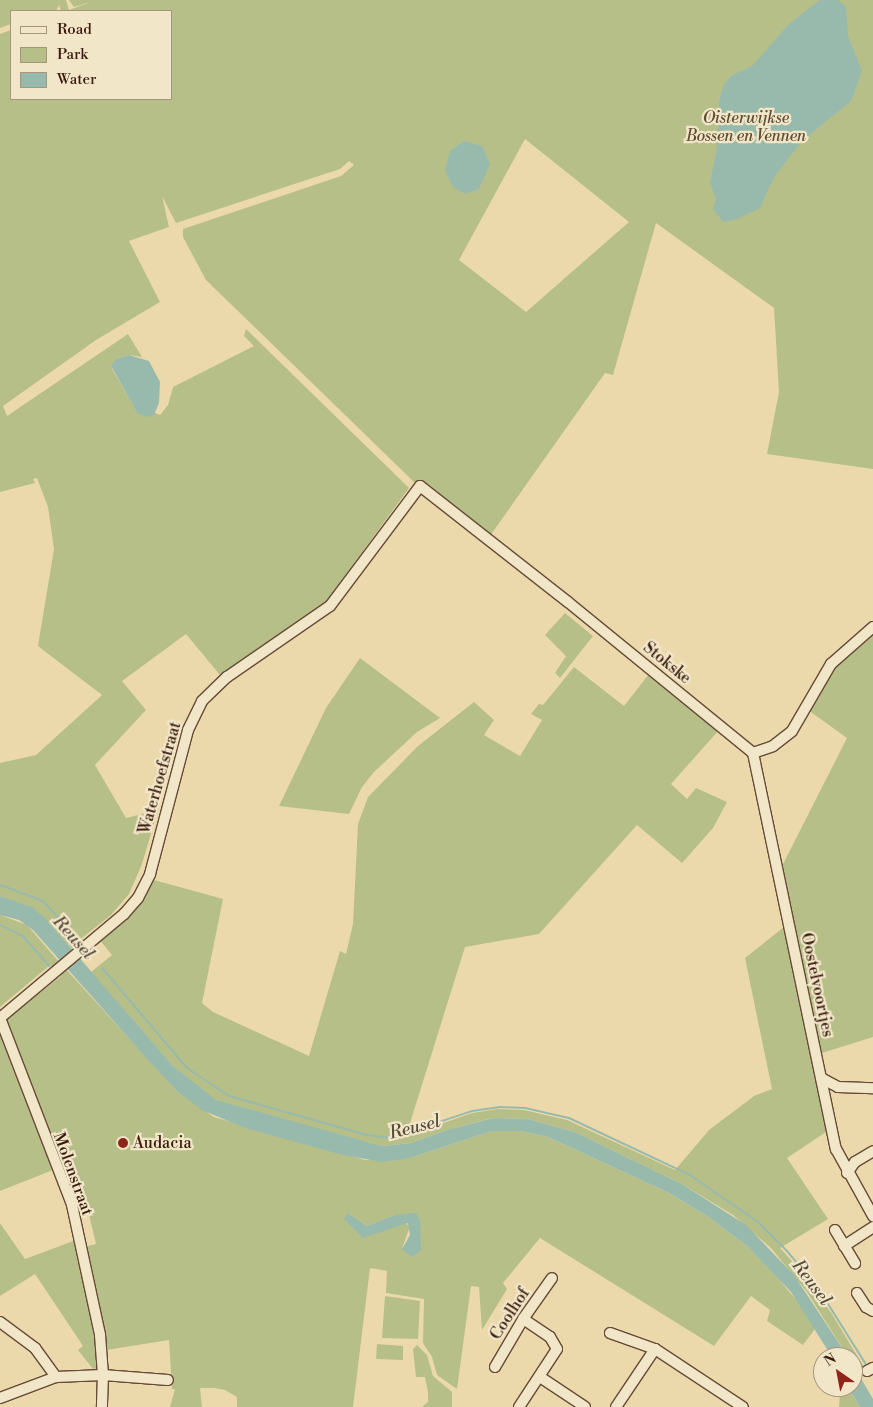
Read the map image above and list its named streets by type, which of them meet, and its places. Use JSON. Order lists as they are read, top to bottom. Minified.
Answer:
{"streets":{"street":["Stokske","Waterhoefstraat","Oostelvoortjes","Molenstraat","Coolhof"]},"crossings":[["Stokske","Waterhoefstraat"],["Stokske","Oostelvoortjes"],["Waterhoefstraat","Molenstraat"]],"water":["Reusel"],"parks":["Oisterwijkse Bossen en Vennen"],"places":["Audacia"],"legend":["Road","Park","Water"],"north":"top left"}
